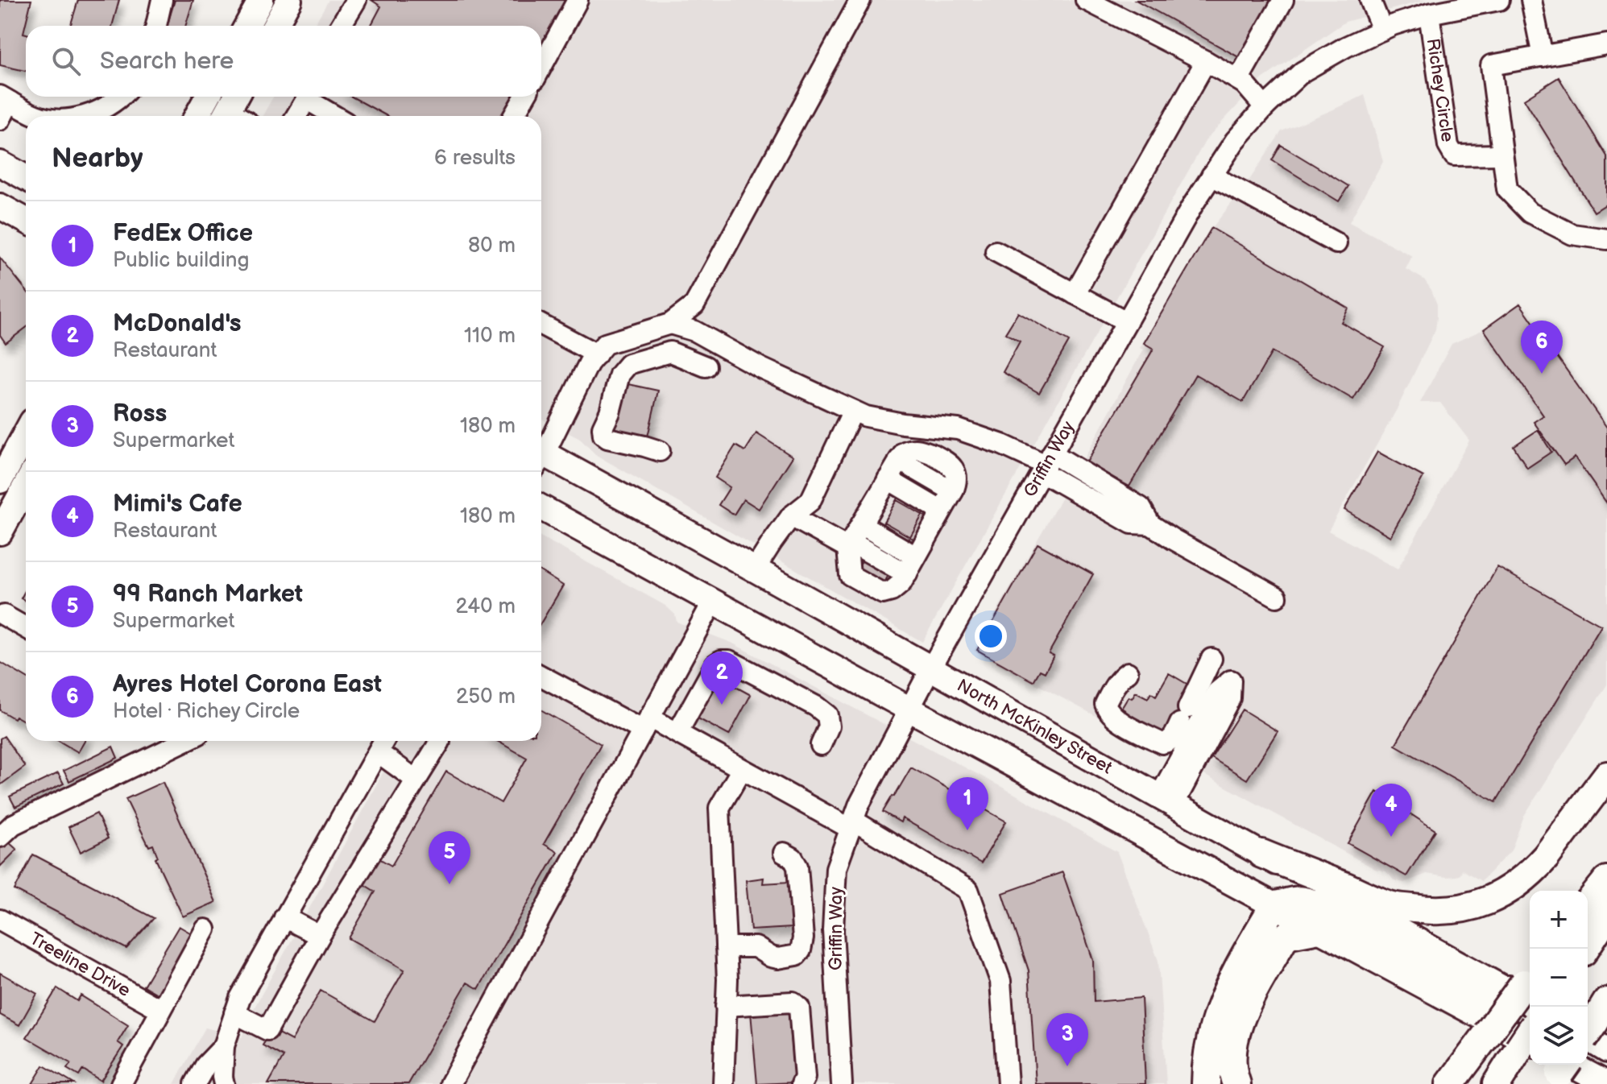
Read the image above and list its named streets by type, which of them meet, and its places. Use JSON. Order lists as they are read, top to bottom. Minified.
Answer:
{"streets":{"main road":["North McKinley Street"],"street":["Richey Circle","Griffin Way","Treeline Drive"]},"crossings":[["Richey Circle","Griffin Way"],["Griffin Way","North McKinley Street"]],"page":{"search":"Search here","heading":["Nearby","6 results"],"list":[{"mark":"1","name":"FedEx Office","note":"Public building","value":"80 m"},{"mark":"2","name":"McDonald's","note":"Restaurant","value":"110 m"},{"mark":"3","name":"Ross","note":"Supermarket","value":"180 m"},{"mark":"4","name":"Mimi's Cafe","note":"Restaurant","value":"180 m"},{"mark":"5","name":"99 Ranch Market","note":"Supermarket","value":"240 m"},{"mark":"6","name":"Ayres Hotel Corona East","note":"Hotel · Richey Circle","value":"250 m"}],"pins":["6","2","1","4","5","3"],"map_buttons":["+","−"]}}
